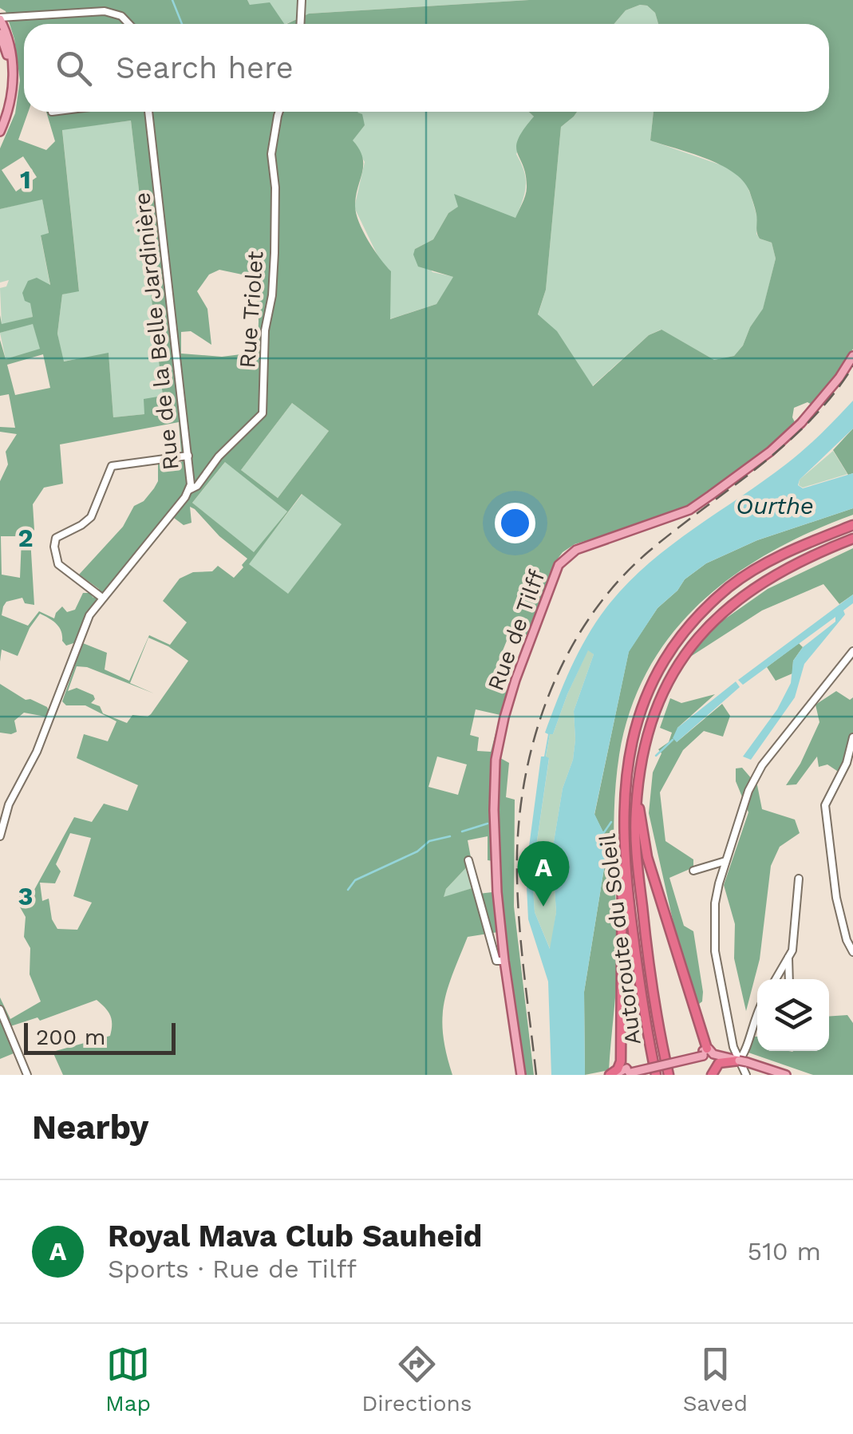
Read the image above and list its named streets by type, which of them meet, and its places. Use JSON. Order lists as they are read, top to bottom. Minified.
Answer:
{"streets":{"highway":["Autoroute du Soleil"],"main road":["Rue de Tilff"],"street":["Rue Triolet","Rue de la Belle Jardinière"]},"crossings":[["Rue Triolet","Rue de la Belle Jardinière"]],"water":["Ourthe"],"scale_bar":"200 m","page":{"search":"Search here","pins":"A","scale":"200 m","heading":"Nearby","list":[{"mark":"A","name":"Royal Mava Club Sauheid","note":"Sports · Rue de Tilff","value":"510 m"}],"nav":["Map","Directions","Saved"]},"grid":{"rows":["1","2","3"]}}
